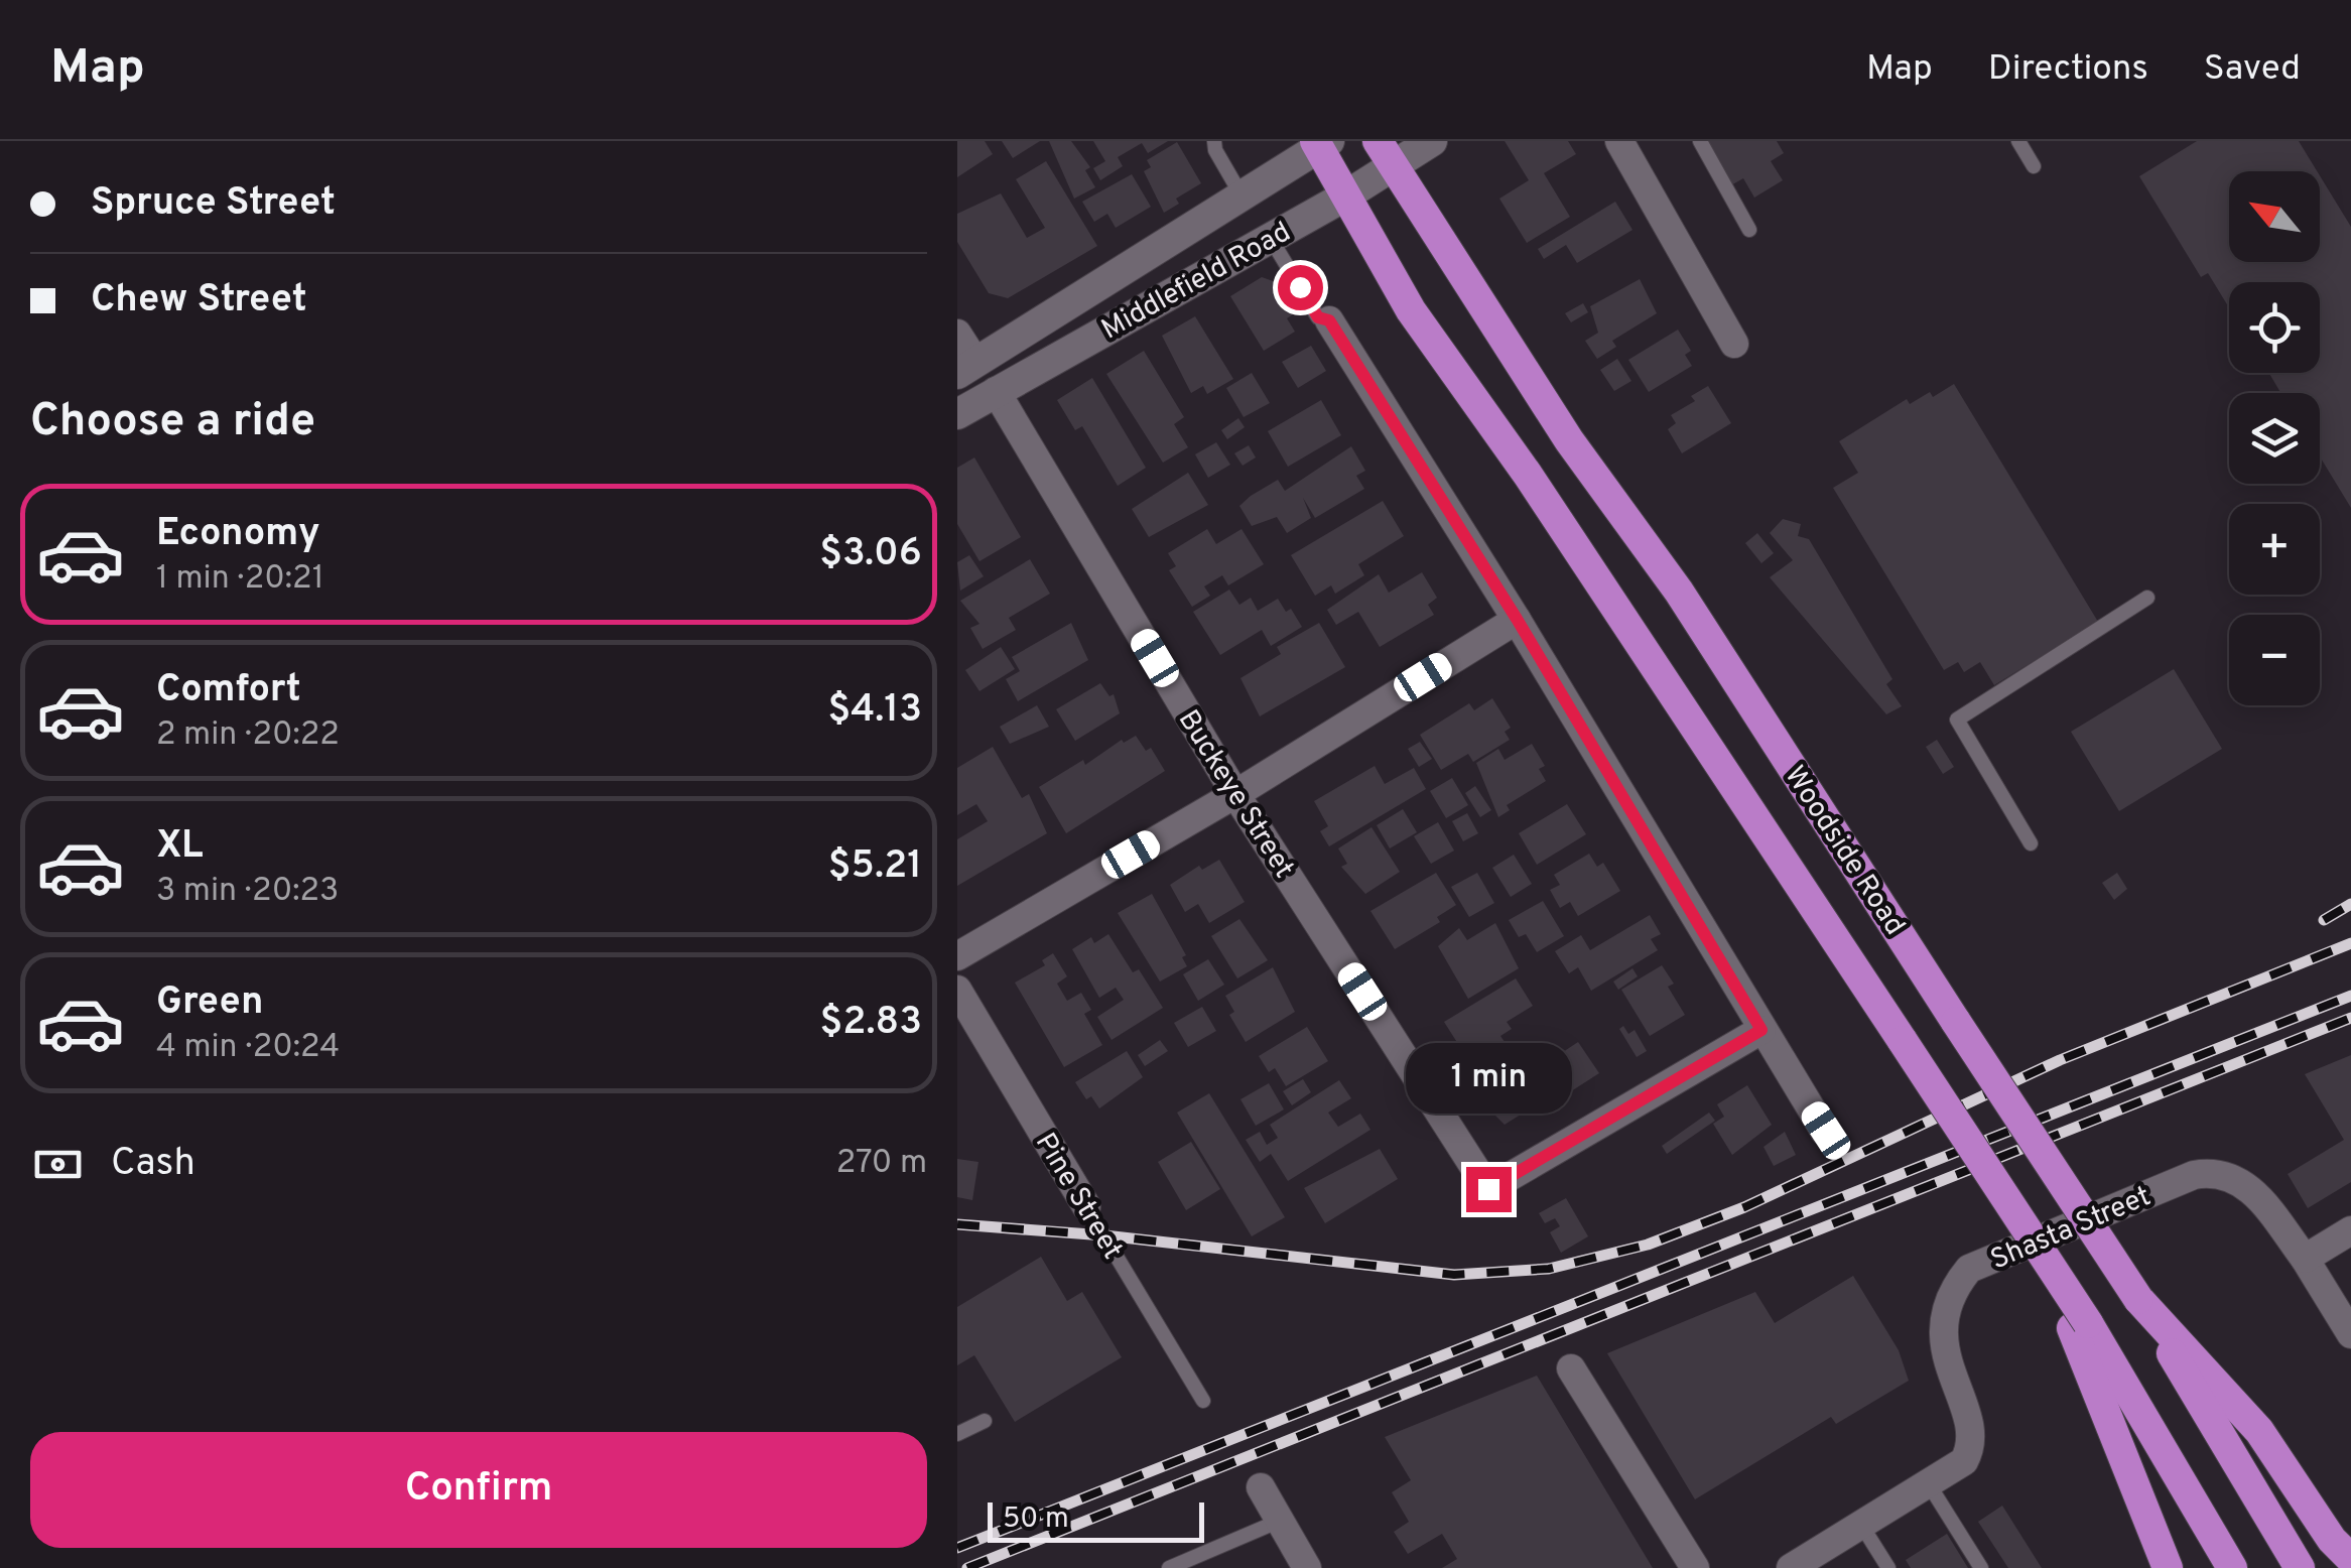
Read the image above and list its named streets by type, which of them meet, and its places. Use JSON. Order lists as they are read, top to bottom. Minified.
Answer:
{"streets":{"highway":["Woodside Road"],"main road":["Middlefield Road"],"street":["Buckeye Street","Pine Street","Shasta Street"]},"crossings":[["Middlefield Road","Buckeye Street"],["Middlefield Road","Woodside Road"]],"scale_bar":"50 m","north":"top left","page":{"header":"Map","nav":["Map","Directions","Saved"],"banner":["Spruce Street","Chew Street"],"map_buttons":["+","−"],"heading":"Choose a ride","list":[{"name":"Economy","note":"1 min · 20:21","value":"$3.06"},{"name":"Comfort","note":"2 min · 20:22","value":"$4.13"},{"name":"XL","note":"3 min · 20:23","value":"$5.21"},{"name":"Green","note":"4 min · 20:24","value":"$2.83"}],"bubble":"1 min","pay":["Cash","270 m"],"buttons":"Confirm","scale":"50 m"}}
